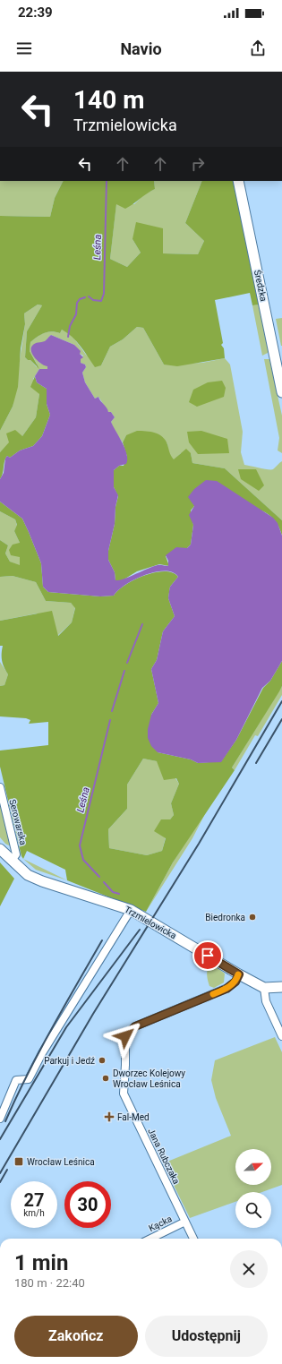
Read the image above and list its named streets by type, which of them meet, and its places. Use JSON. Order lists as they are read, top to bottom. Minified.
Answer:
{"streets":{"street":["Średzka","Serowarska","Trzmielowicka","Jana Rubczaka","Kącka"]},"crossings":[["Serowarska","Trzmielowicka"],["Trzmielowicka","Jana Rubczaka"],["Jana Rubczaka","Kącka"]],"water":["Leśna"],"places":{"other":["Biedronka","Parkuj i Jedź","Dworzec Kolejowy Wrocław Leśnica"],"health":["Fal-Med"],"transit":["Wrocław Leśnica"]},"north":"right","page":{"status":"22:39","header":"Navio","turn":["140 m","Trzmielowicka"],"speed":"27 km/h","limit":"30","heading":["1 min","180 m · 22:40"],"buttons":["Zakończ","Udostępnij"]}}
